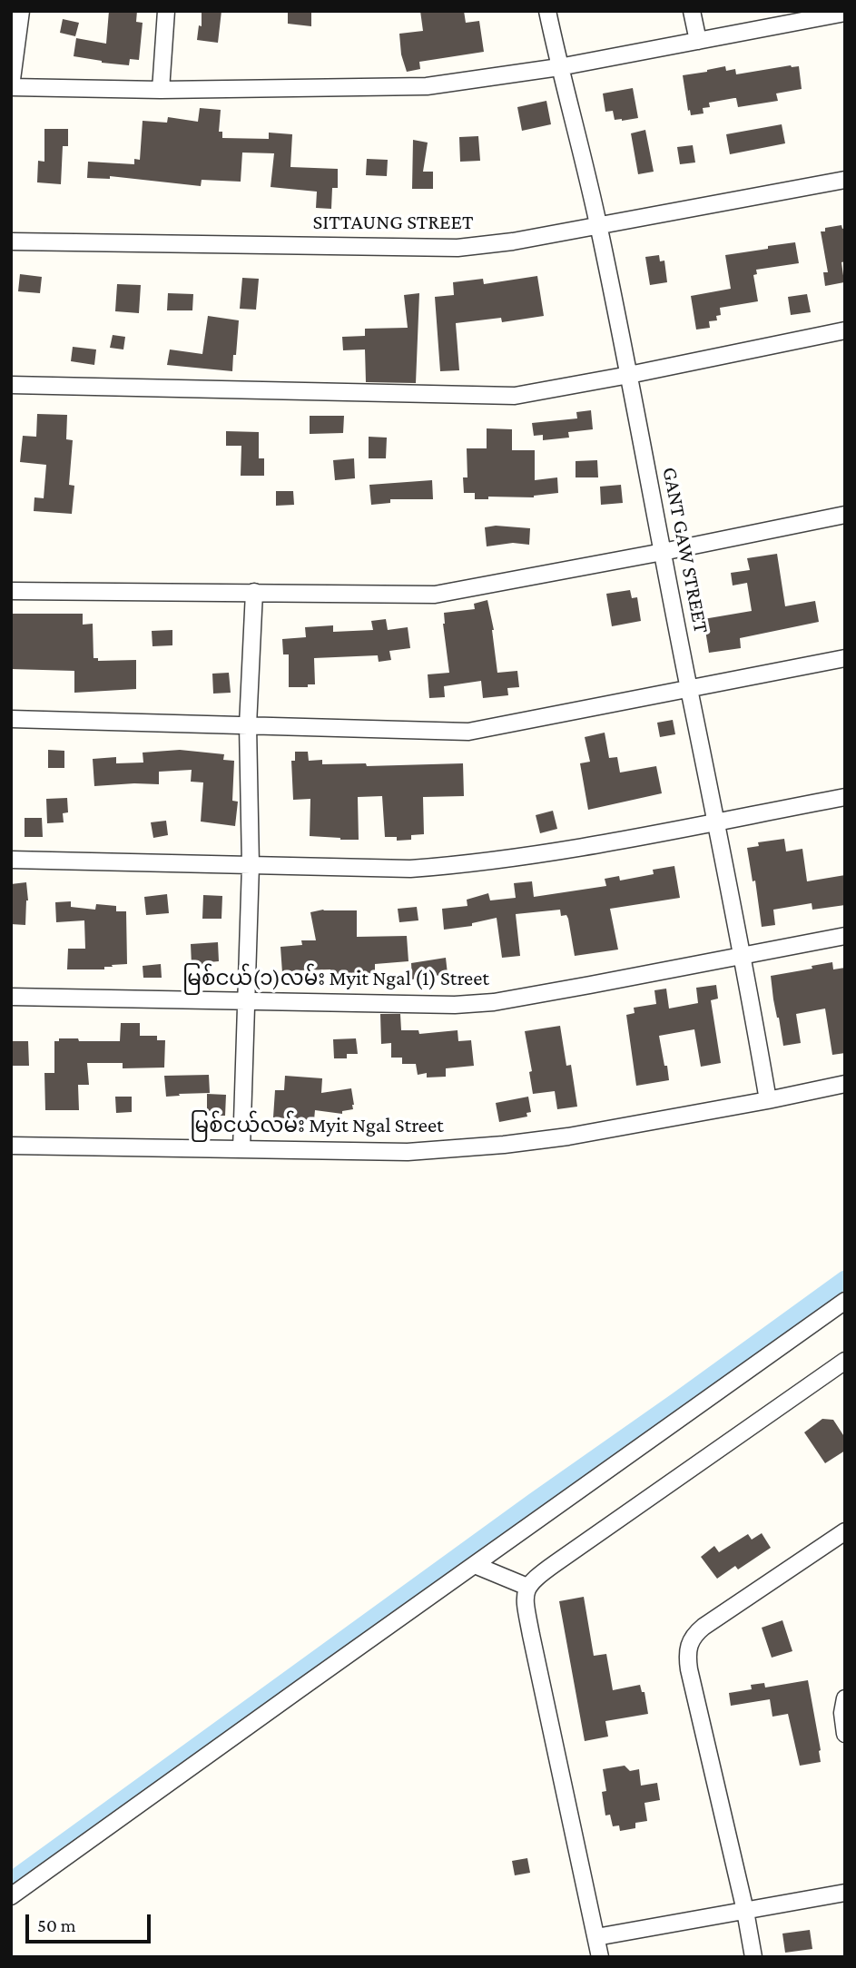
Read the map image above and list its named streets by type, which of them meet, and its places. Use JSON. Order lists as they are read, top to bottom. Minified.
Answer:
{"streets":{"street":["SITTAUNG STREET","GANT GAW STREET","မြစ်ငယ်(၁)လမ်း Myit Ngal (1) Street","မြစ်ငယ်လမ်း Myit Ngal Street"]},"crossings":[["SITTAUNG STREET","GANT GAW STREET"],["GANT GAW STREET","မြစ်ငယ်(၁)လမ်း Myit Ngal (1) Street"],["GANT GAW STREET","မြစ်ငယ်လမ်း Myit Ngal Street"]],"scale_bar":"50 m"}
